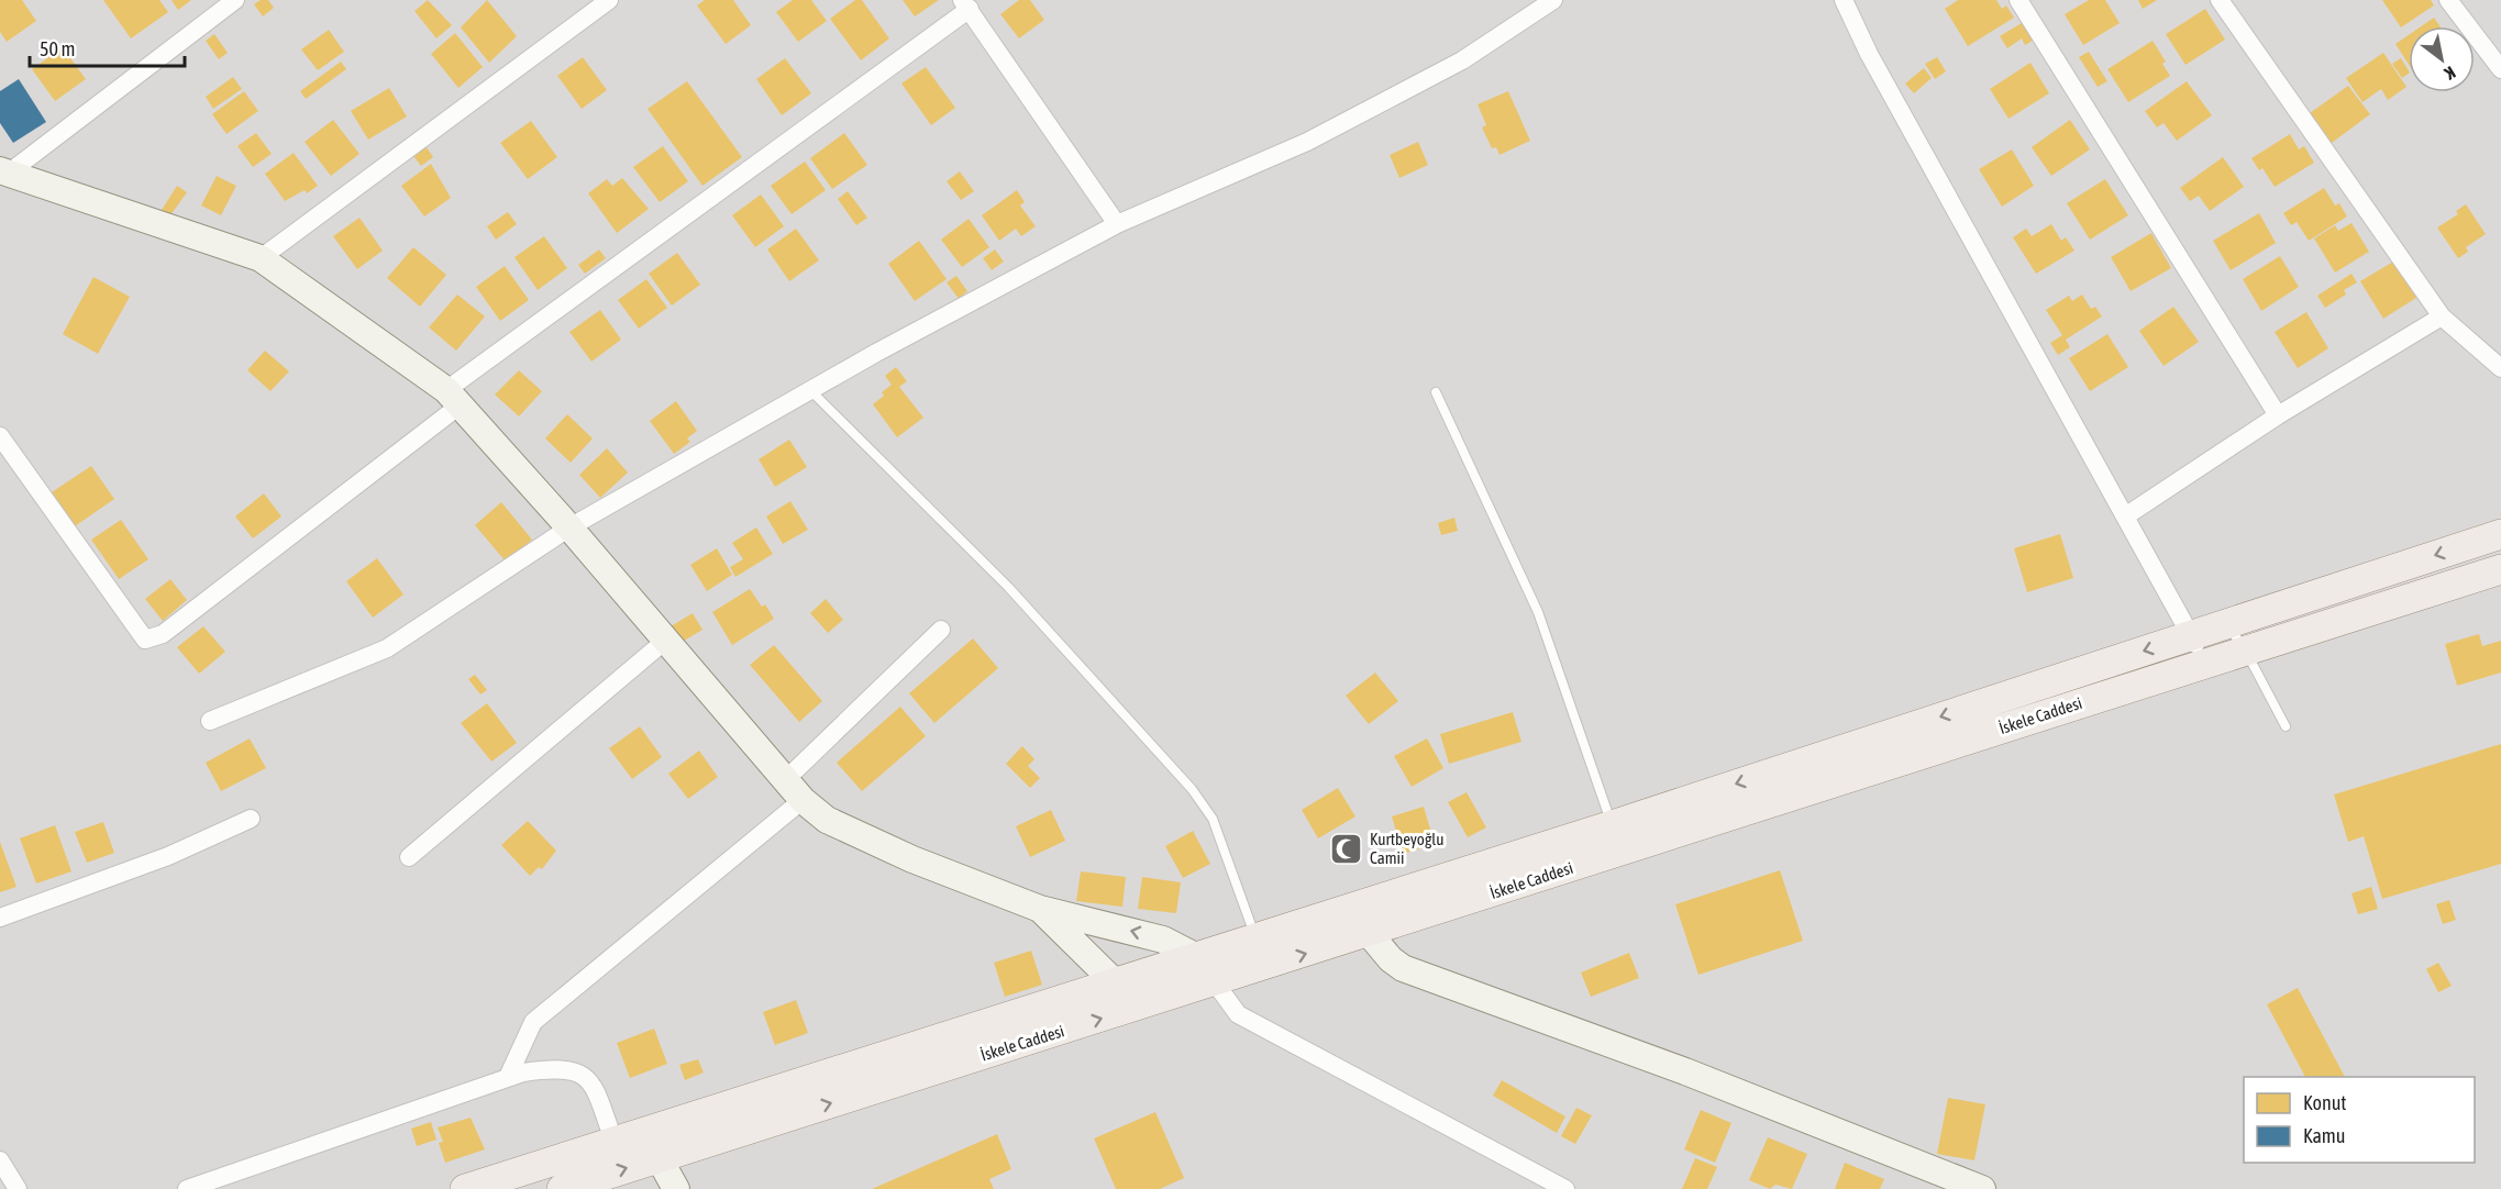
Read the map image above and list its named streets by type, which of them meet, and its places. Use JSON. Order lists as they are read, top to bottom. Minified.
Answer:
{"streets":{"main road":["İskele Caddesi"]},"places":{"mosque":["Kurtbeyoğlu Camii"]},"legend":["Konut","Kamu"],"scale_bar":"50 m","north":"bottom right"}
